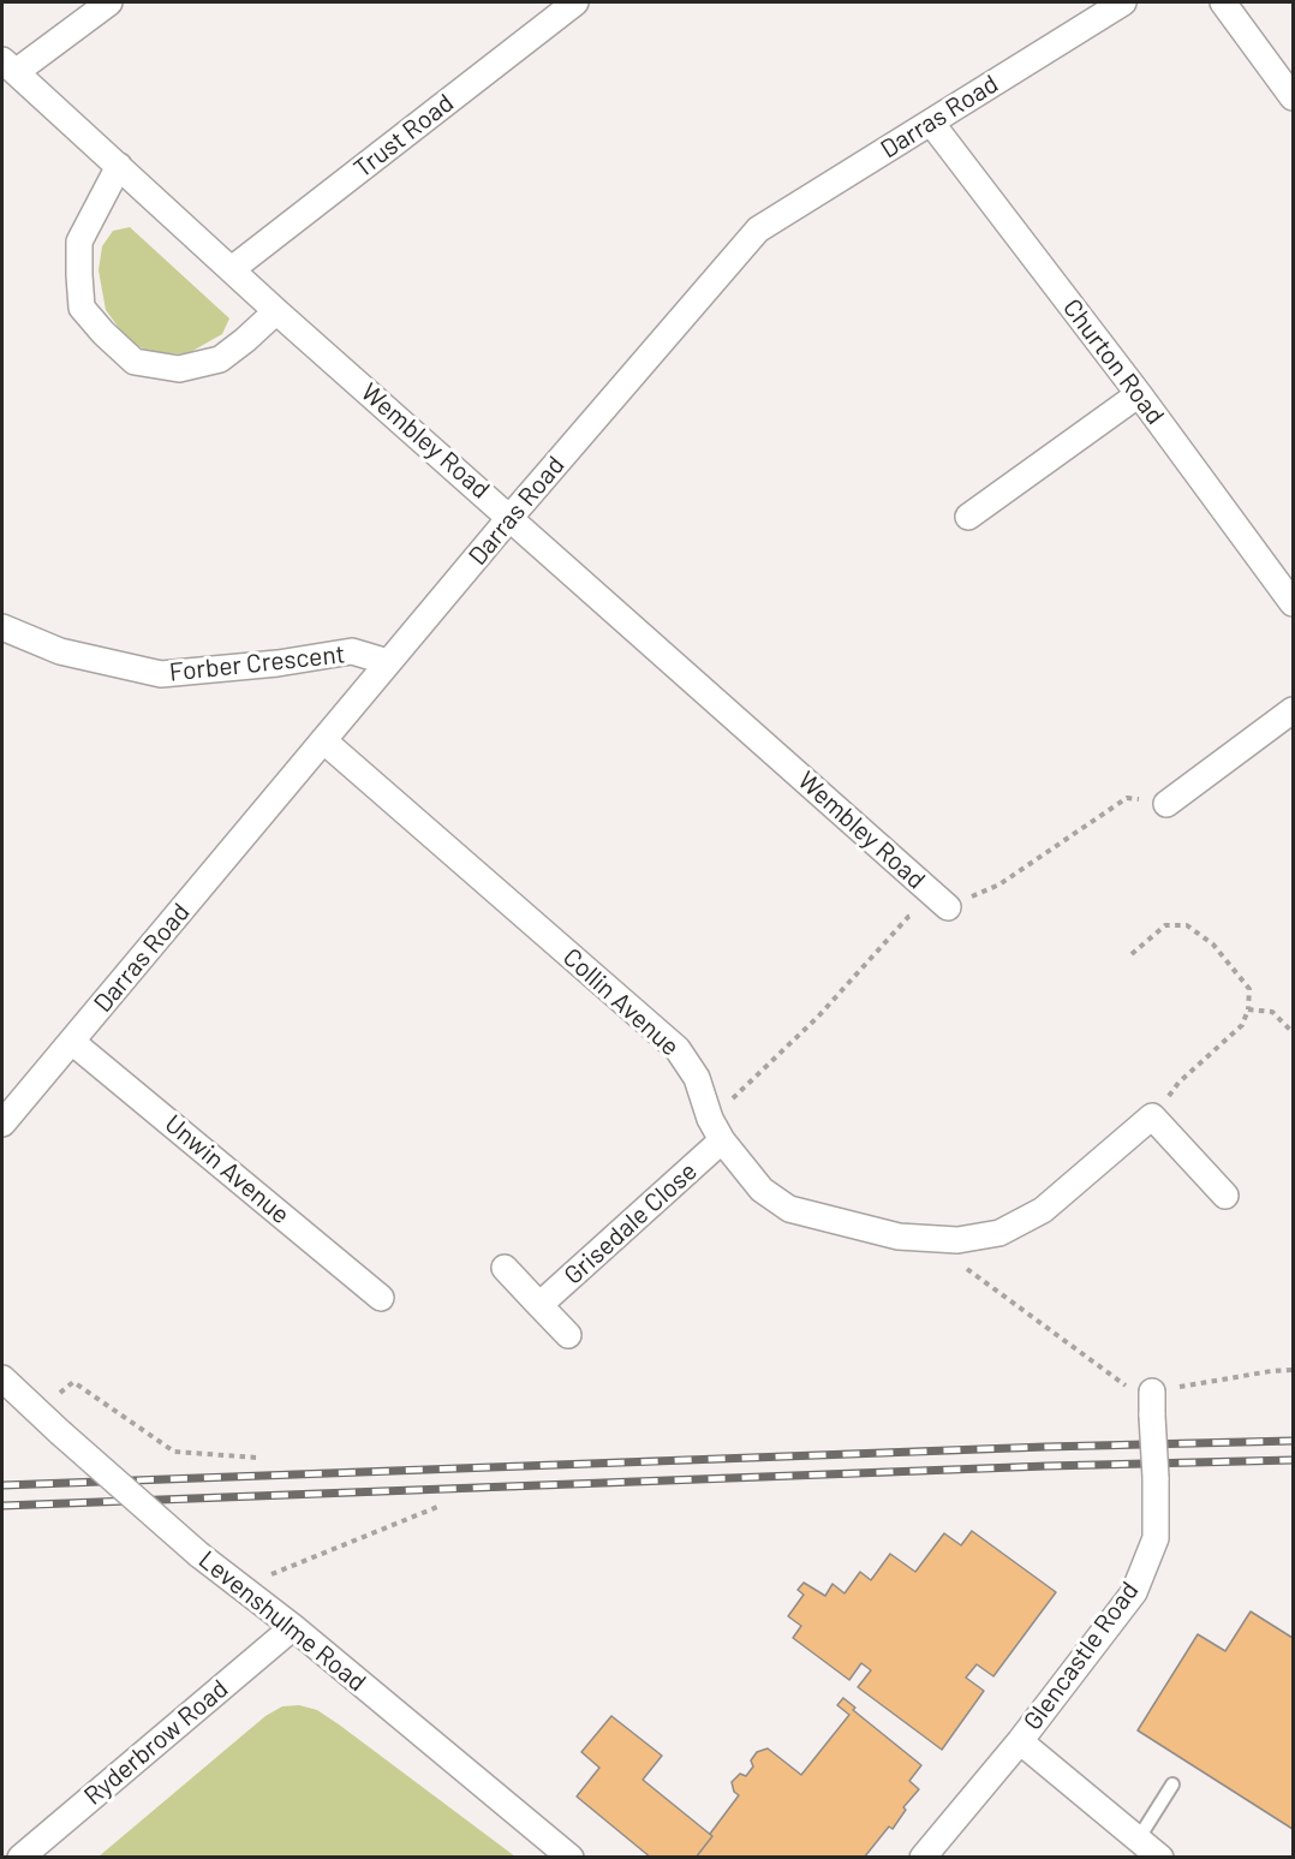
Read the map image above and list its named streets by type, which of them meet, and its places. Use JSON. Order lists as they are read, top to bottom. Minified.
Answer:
{"streets":{"street":["Darras Road","Trust Road","Churton Road","Wembley Road","Forber Crescent","Collin Avenue","Unwin Avenue","Grisedale Close","Levenshulme Road","Glencastle Road","Ryderbrow Road"]},"crossings":[["Darras Road","Churton Road"],["Darras Road","Wembley Road"],["Darras Road","Forber Crescent"],["Darras Road","Collin Avenue"],["Darras Road","Unwin Avenue"],["Trust Road","Wembley Road"],["Collin Avenue","Grisedale Close"],["Levenshulme Road","Ryderbrow Road"]]}
